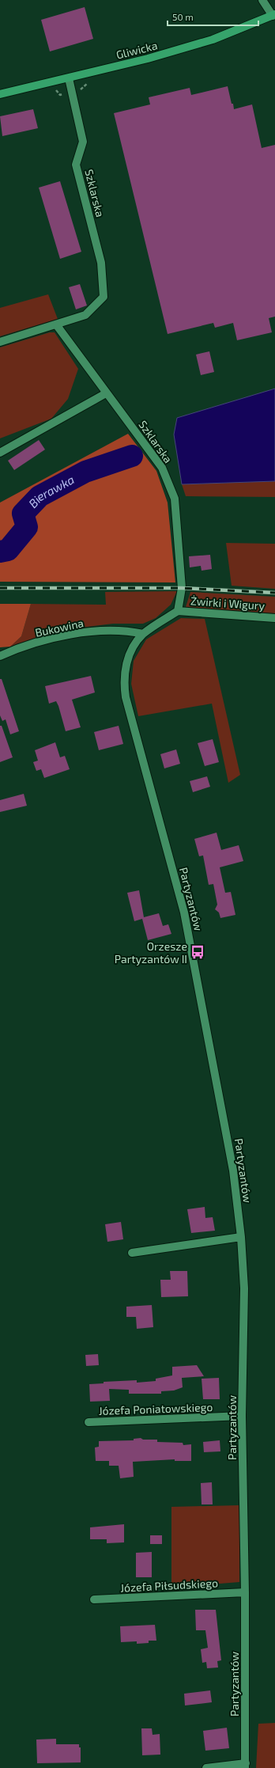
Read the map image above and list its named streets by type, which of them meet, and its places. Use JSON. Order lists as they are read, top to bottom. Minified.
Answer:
{"streets":{"main road":["Gliwicka"],"street":["Szklarska","Żwirki i Wigury","Bukowina","Partyzantów","Józefa Poniatowskiego","Józefa Piłsudskiego"]},"crossings":[["Gliwicka","Szklarska"],["Szklarska","Żwirki i Wigury"],["Szklarska","Partyzantów"],["Żwirki i Wigury","Partyzantów"],["Bukowina","Partyzantów"],["Partyzantów","Józefa Poniatowskiego"],["Partyzantów","Józefa Piłsudskiego"]],"water":["Bierawka"],"places":{"bus stop":["Orzesze Partyzantów II"]},"scale_bar":"50 m"}
